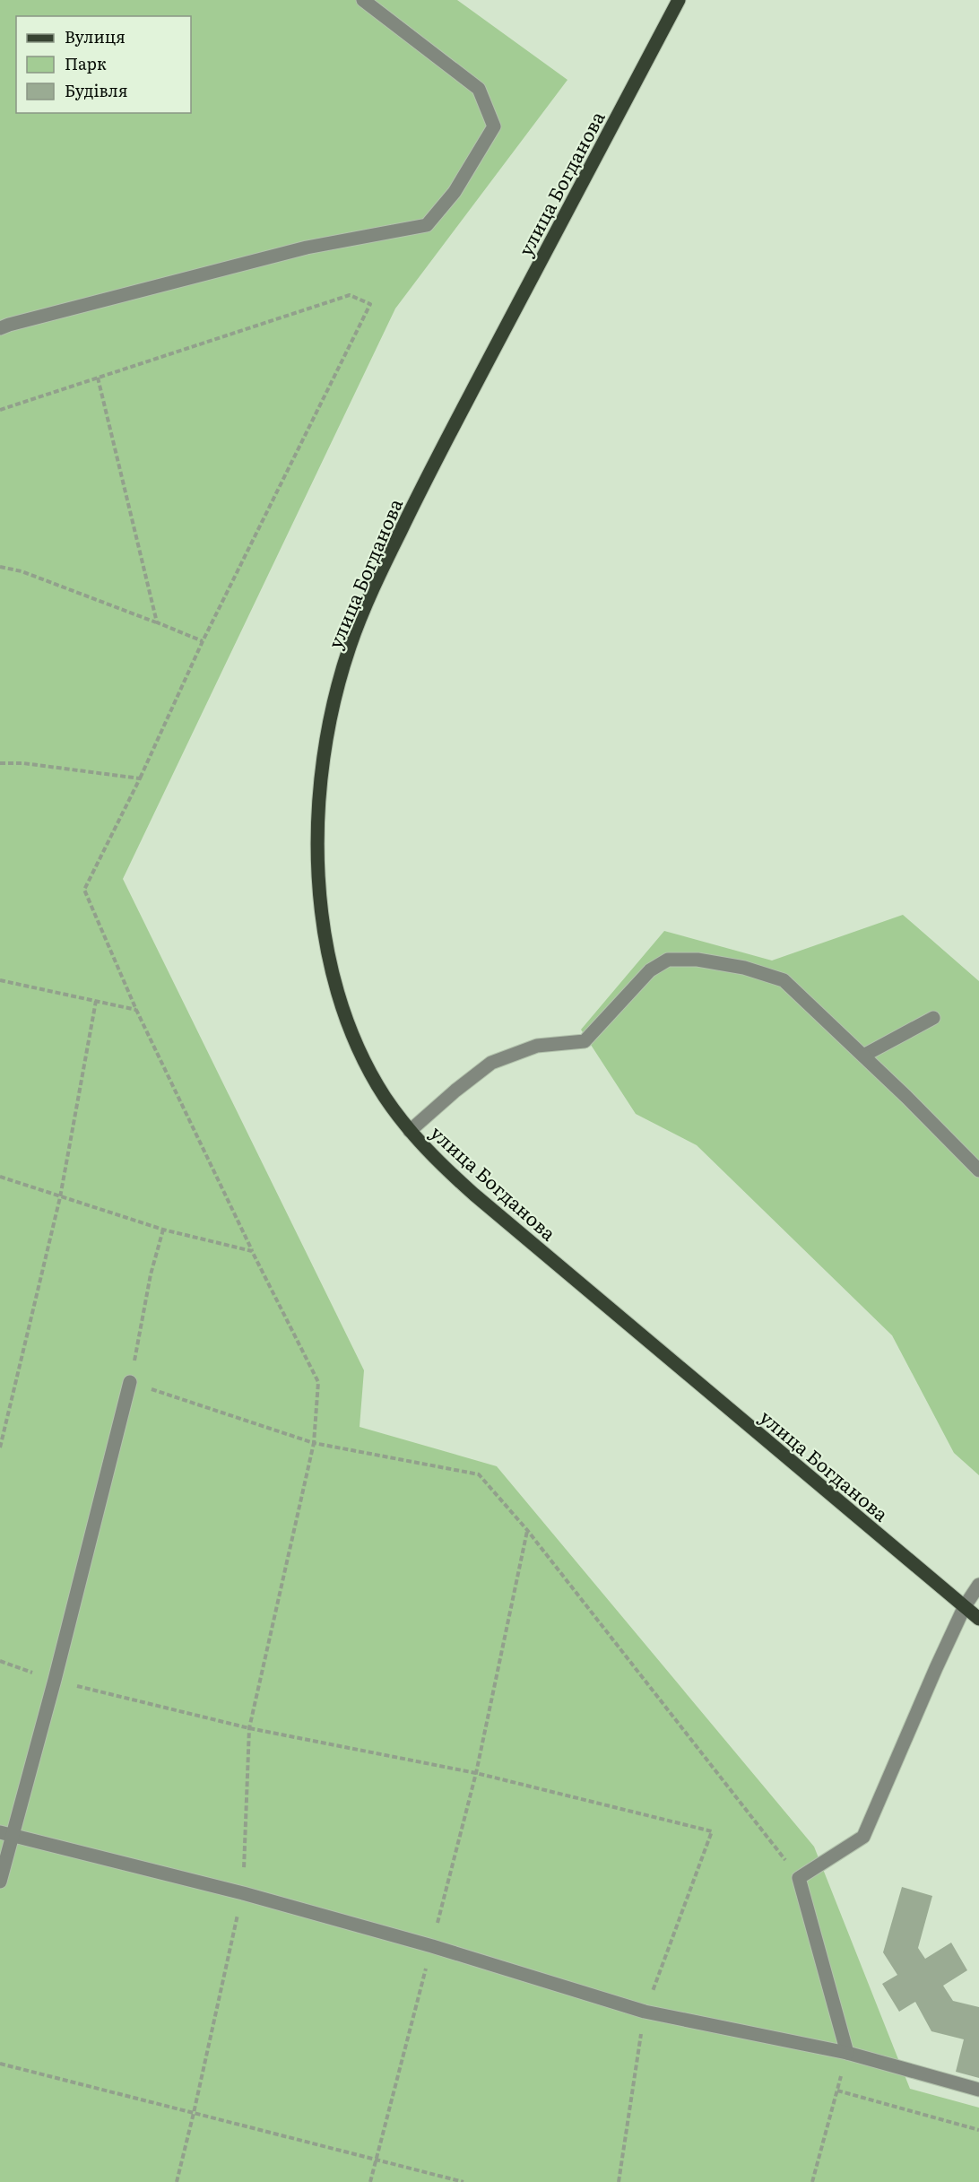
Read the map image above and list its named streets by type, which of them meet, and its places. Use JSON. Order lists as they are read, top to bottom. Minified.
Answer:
{"streets":{"main road":["улица Богданова"]},"legend":["Вулиця","Парк","Будівля"]}
